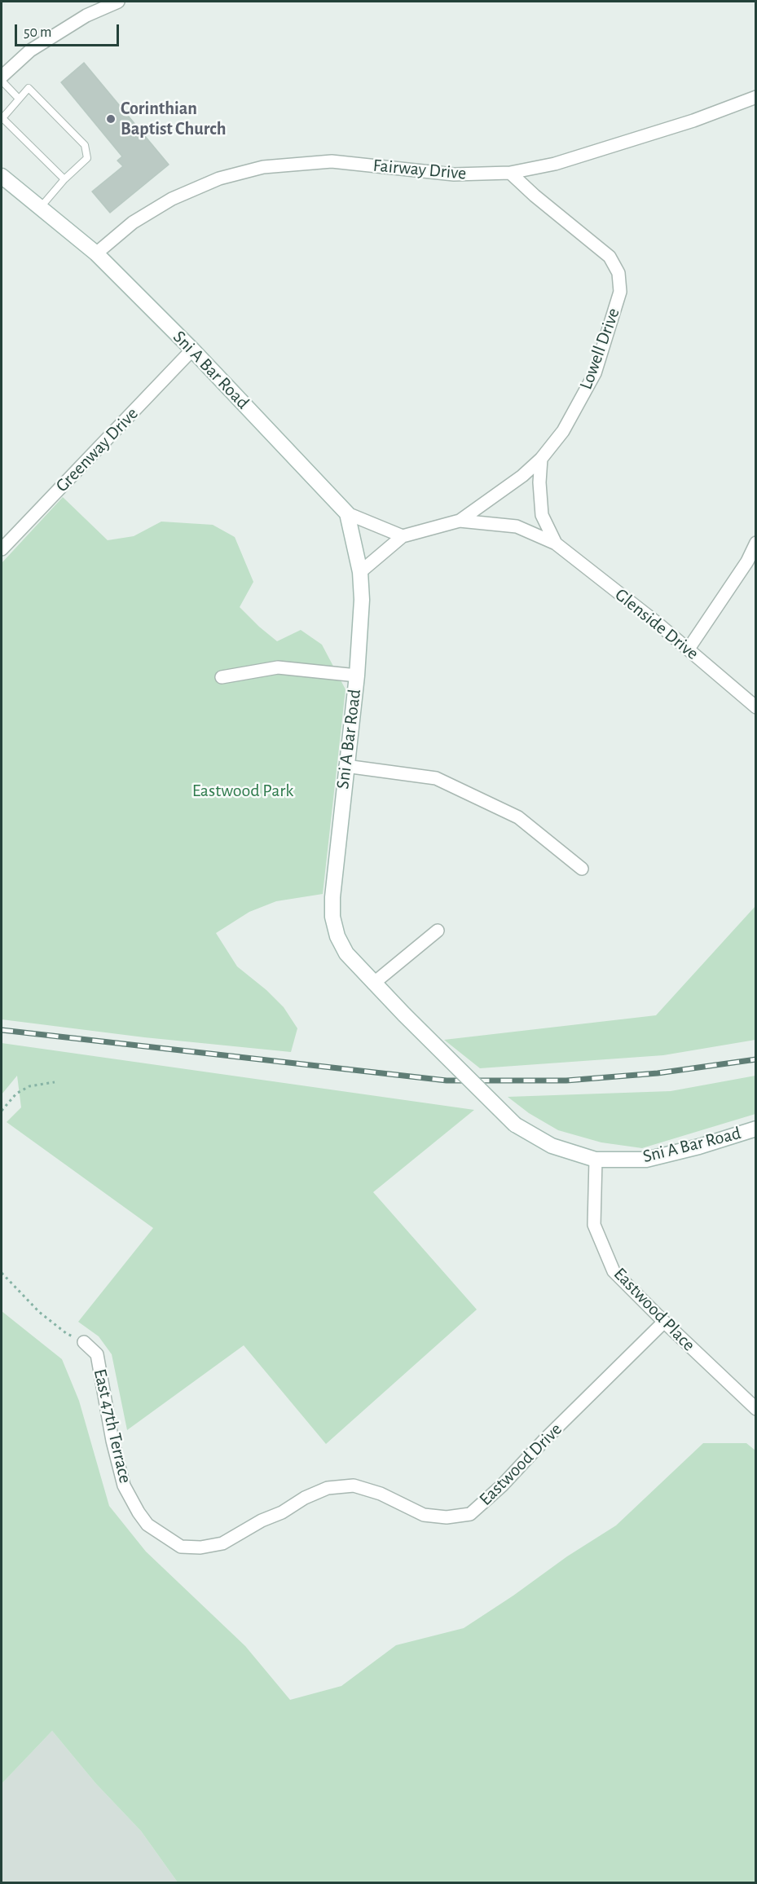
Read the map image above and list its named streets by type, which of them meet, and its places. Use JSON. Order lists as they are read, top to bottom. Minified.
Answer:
{"streets":{"street":["Fairway Drive","Lowell Drive","Sni A Bar Road","Greenway Drive","Glenside Drive","Eastwood Place","East 47th Terrace","Eastwood Drive"]},"crossings":[["Fairway Drive","Lowell Drive"],["Fairway Drive","Sni A Bar Road"],["Lowell Drive","Sni A Bar Road"],["Lowell Drive","Glenside Drive"],["Sni A Bar Road","Greenway Drive"],["Sni A Bar Road","Eastwood Place"],["Eastwood Place","Eastwood Drive"],["East 47th Terrace","Eastwood Drive"]],"parks":["Eastwood Park"],"places":["Corinthian Baptist Church"],"scale_bar":"50 m"}
